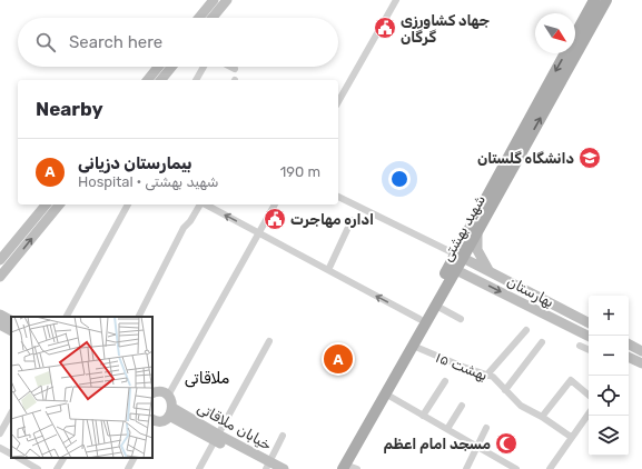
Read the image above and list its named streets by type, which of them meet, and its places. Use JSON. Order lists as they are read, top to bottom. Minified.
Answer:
{"streets":{"main road":["شهید بهشتی","بهارستان","خیابان ملاقاتی"],"street":["بهشت ۱۵"]},"crossings":[["شهید بهشتی","بهارستان"],["شهید بهشتی","بهشت ۱۵"]],"districts":["ملاقاتی"],"places":{"public building":["جهاد کشاورزی گرگان","اداره مهاجرت"],"school or university":["دانشگاه گلستان"],"mosque":["مسجد امام اعظم"]},"north":"bottom right","page":{"search":"Search here","heading":"Nearby","list":[{"mark":"A","name":"بیمارستان دزیانی","note":"Hospital · شهید بهشتی","value":"190 m"}],"map_buttons":["+","−"],"pins":"A"}}
